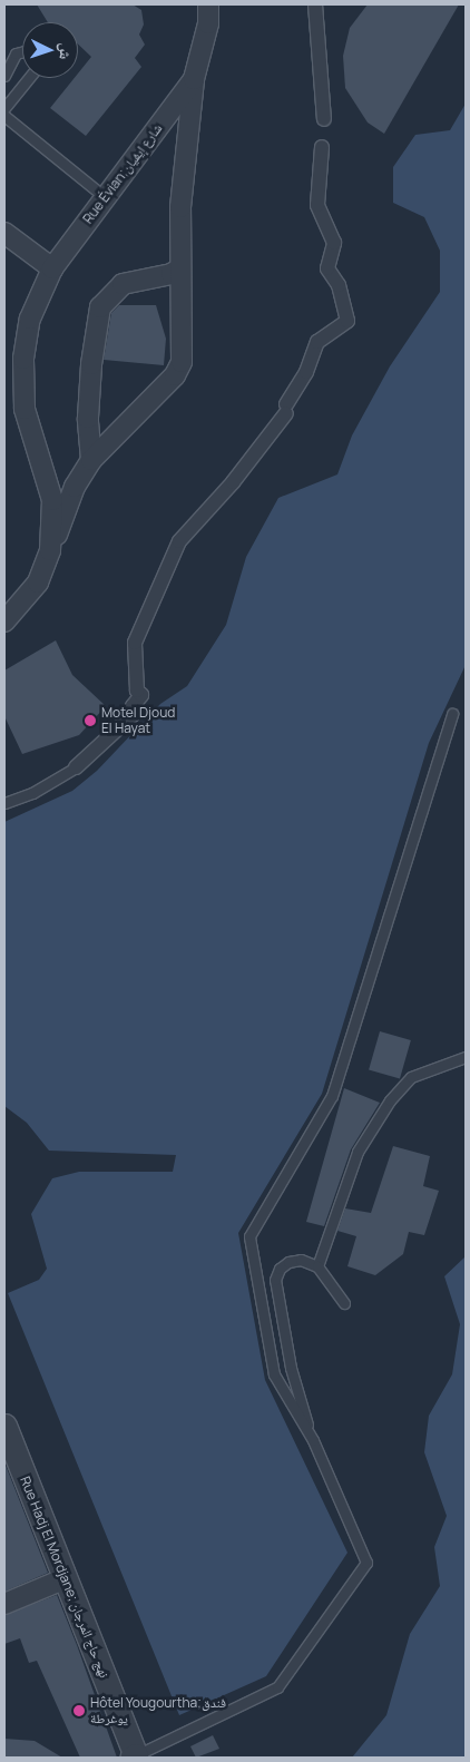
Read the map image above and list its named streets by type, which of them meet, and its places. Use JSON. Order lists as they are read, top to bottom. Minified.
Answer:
{"streets":{"street":["Rue Évian;شارع إيفيان","Rue Hadj El Mordjane; نهج حاج المرجان"]},"places":["Motel Djoud El Hayat","Hôtel Yougourtha;فندق يوغرطة"],"north":"right"}
